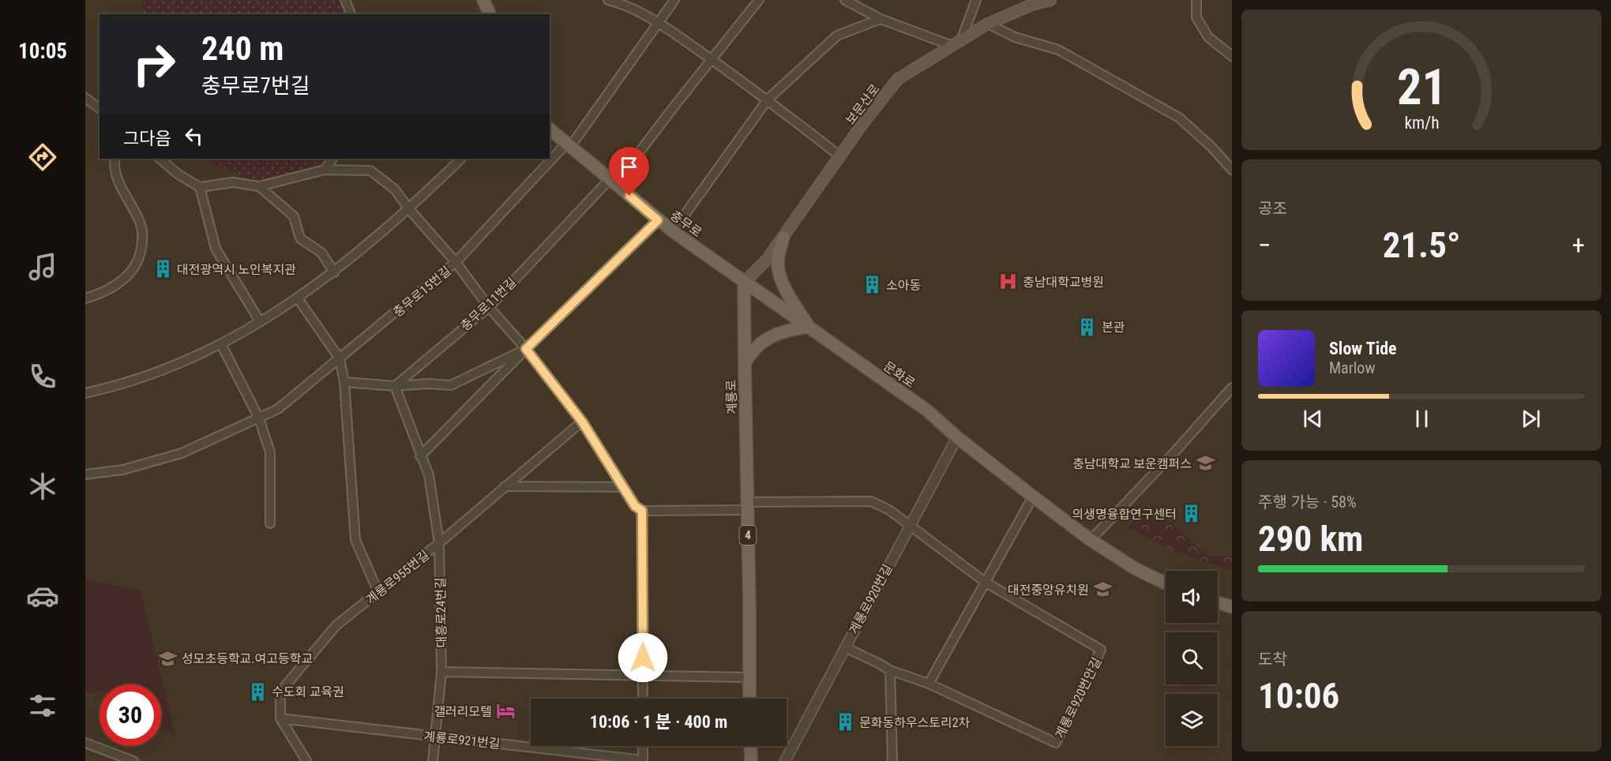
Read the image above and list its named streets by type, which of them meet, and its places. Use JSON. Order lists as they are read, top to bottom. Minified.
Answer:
{"streets":{"main road":["보문산로","충무로","문화로","계룡로","4"],"street":["충무로15번길","충무로11번길","계룡로955번길","계룡로920번길","대흥로24번길","계룡로920번안길","계룡로921번길"]},"crossings":[["보문산로","충무로"],["보문산로","문화로"],["보문산로","계룡로"],["충무로","충무로15번길"],["충무로","충무로11번길"],["충무로","문화로"],["충무로","계룡로"],["충무로11번길","대흥로24번길"],["문화로","계룡로"],["문화로","계룡로920번길"],["계룡로","계룡로920번안길"],["계룡로955번길","대흥로24번길"],["계룡로955번길","계룡로921번길"],["계룡로920번길","계룡로920번안길"],["대흥로24번길","계룡로921번길"]],"places":{"building":["대전광역시 노인복지관","소아동","본관","의생명융합연구센터","수도회 교육권","문화동하우스토리2차"],"hospital":["충남대학교병원"],"school or university":["충남대학교 보운캠퍼스","대전중앙유치원","성모초등학교.여고등학교"],"hotel":["갤러리모텔"]},"page":{"tabs":"10:05","turn":["240 m","충무로7번길"],"then":"그다음","tile":["공조",["주행 가능 · 58%","290 km"],["도착","10:06"]],"heat":["−","21.5°","+"],"song":["Slow Tide","Marlow"],"limit":"30","trip":"10:06 · 1 분 · 400 m","gauge":["21","km/h"]}}
